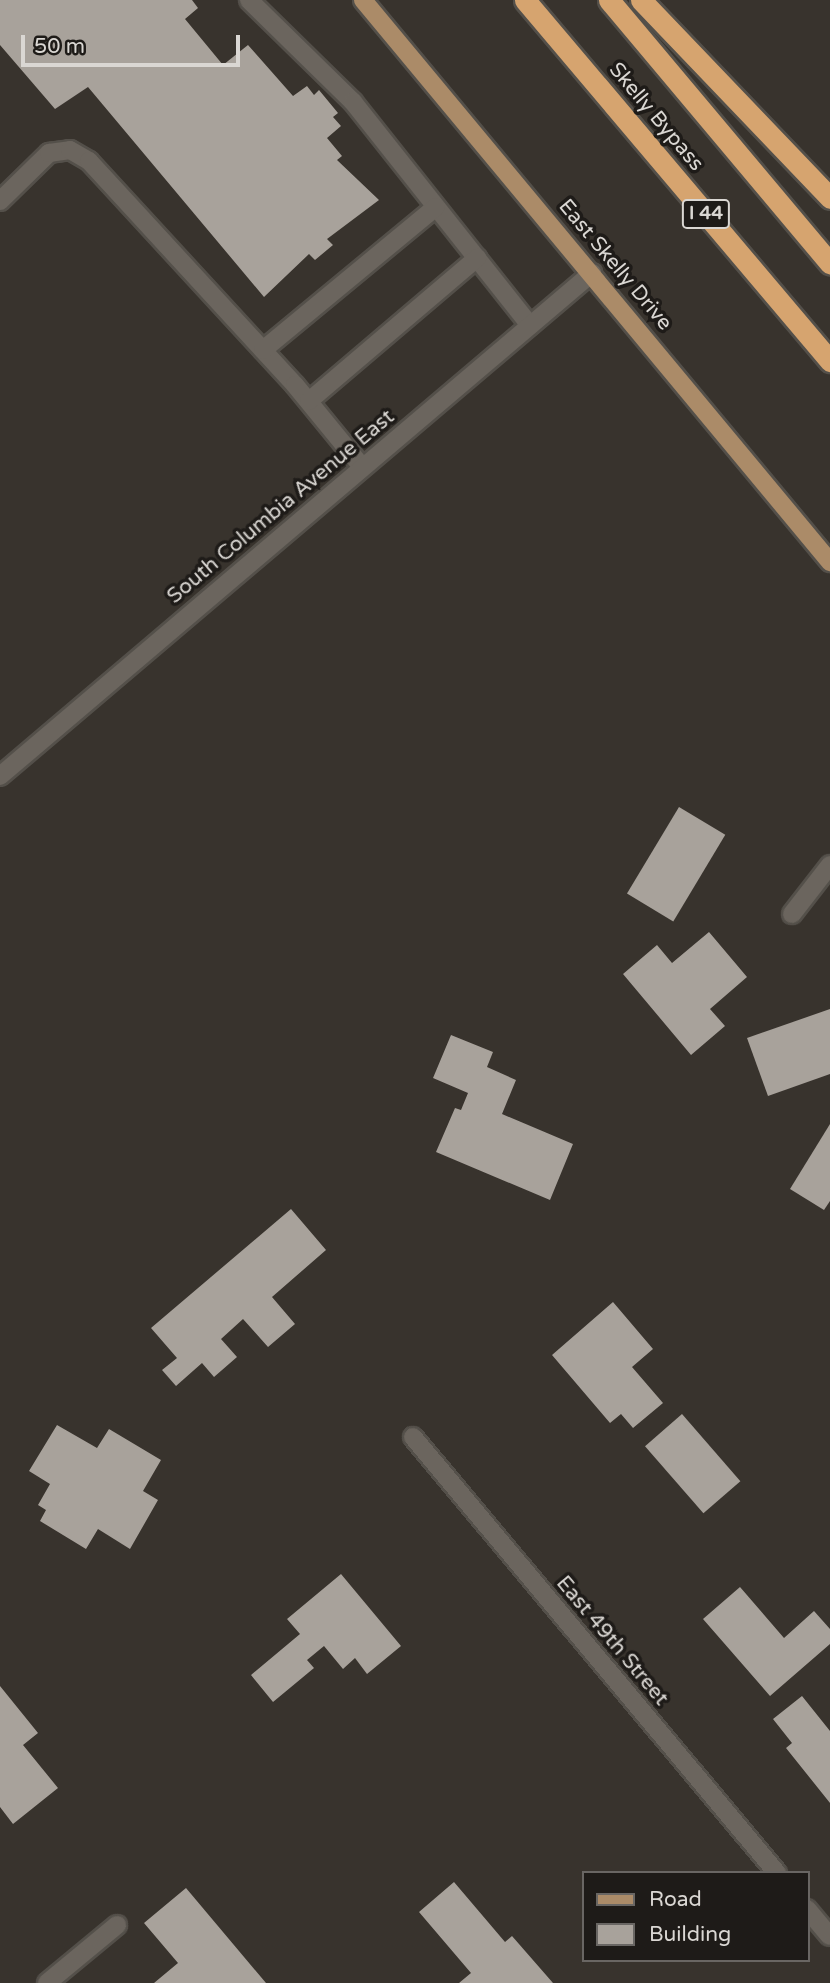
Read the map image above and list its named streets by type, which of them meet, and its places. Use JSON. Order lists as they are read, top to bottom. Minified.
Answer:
{"streets":{"highway":["Skelly Bypass","I 44"],"main road":["East Skelly Drive"],"street":["South Columbia Avenue East","East 49th Street"]},"crossings":[["East Skelly Drive","South Columbia Avenue East"]],"legend":["Road","Building"],"scale_bar":"50 m"}
